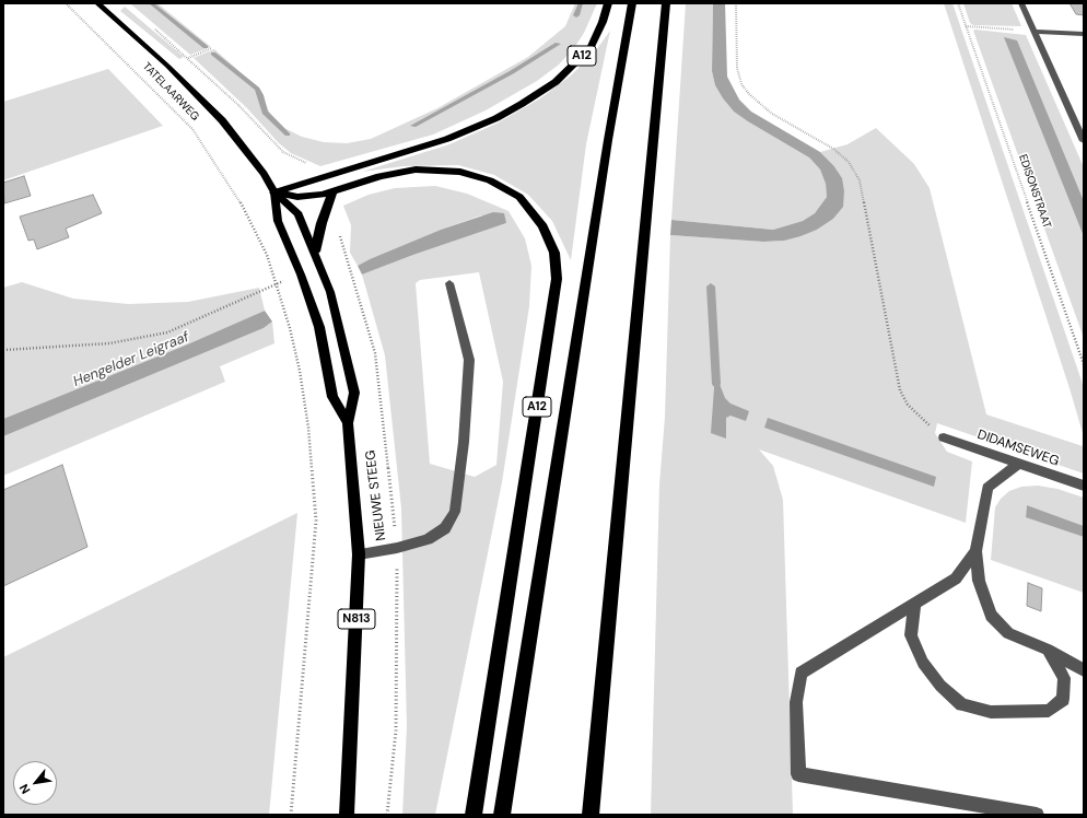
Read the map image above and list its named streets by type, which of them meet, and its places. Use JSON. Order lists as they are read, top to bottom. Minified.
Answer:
{"streets":{"highway":["A12"],"main road":["TATELAARWEG","NIEUWE STEEG","N813"],"street":["DIDAMSEWEG"],"path":["EDISONSTRAAT"]},"crossings":[["A12","TATELAARWEG"],["A12","NIEUWE STEEG"],["TATELAARWEG","NIEUWE STEEG"]],"water":["Hengelder Leigraaf"],"north":"bottom left"}
